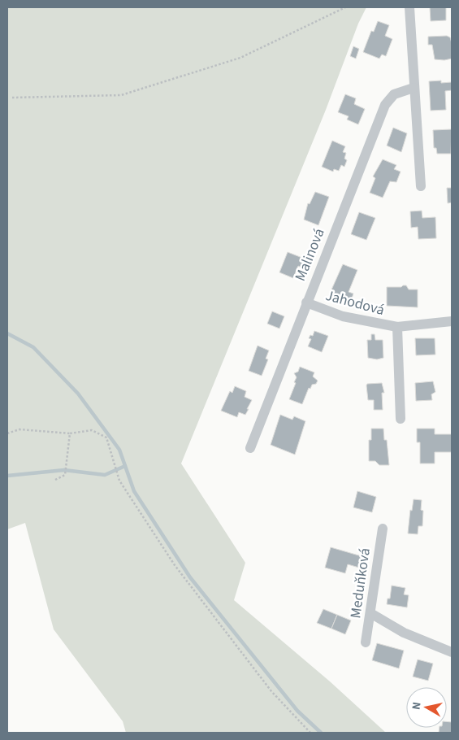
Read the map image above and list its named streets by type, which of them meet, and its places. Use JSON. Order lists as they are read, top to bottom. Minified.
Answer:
{"streets":{"street":["Malinová","Jahodová","Meduňková"]},"crossings":[["Malinová","Jahodová"]],"north":"left"}
